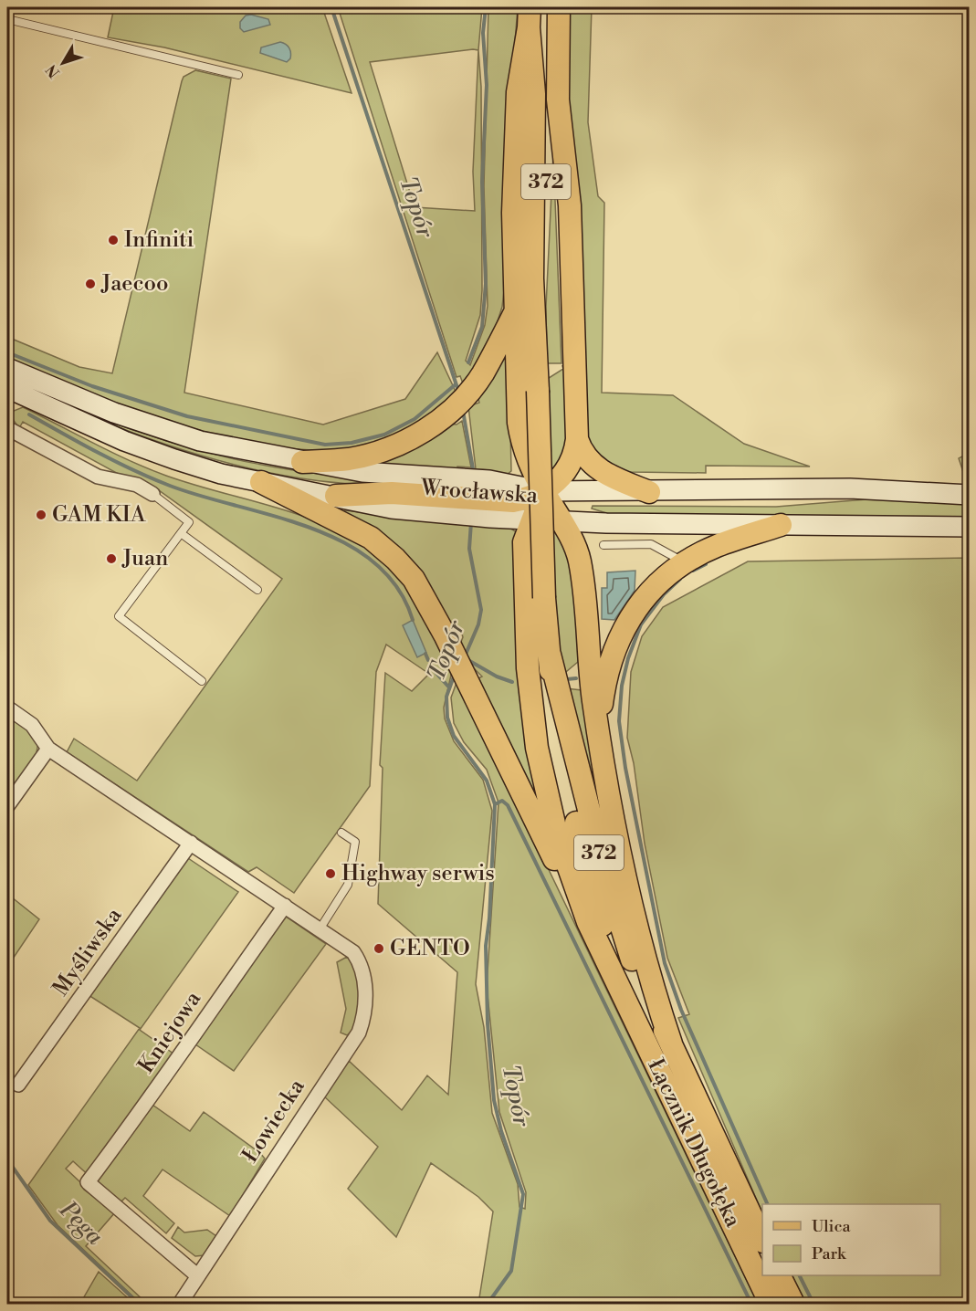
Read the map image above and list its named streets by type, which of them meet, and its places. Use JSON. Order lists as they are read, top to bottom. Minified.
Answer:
{"streets":{"main road":["372","Wrocławska","Łącznik Długołęka"],"street":["Myśliwska","Kniejowa","Łowiecka"]},"crossings":[["372","Łącznik Długołęka"],["Kniejowa","Łowiecka"]],"water":["Topór","Pęga"],"places":["Infiniti","Jaecoo","GAM KIA","Juan","Highway serwis","GENTO"],"legend":["Ulica","Park"],"north":"bottom left"}
